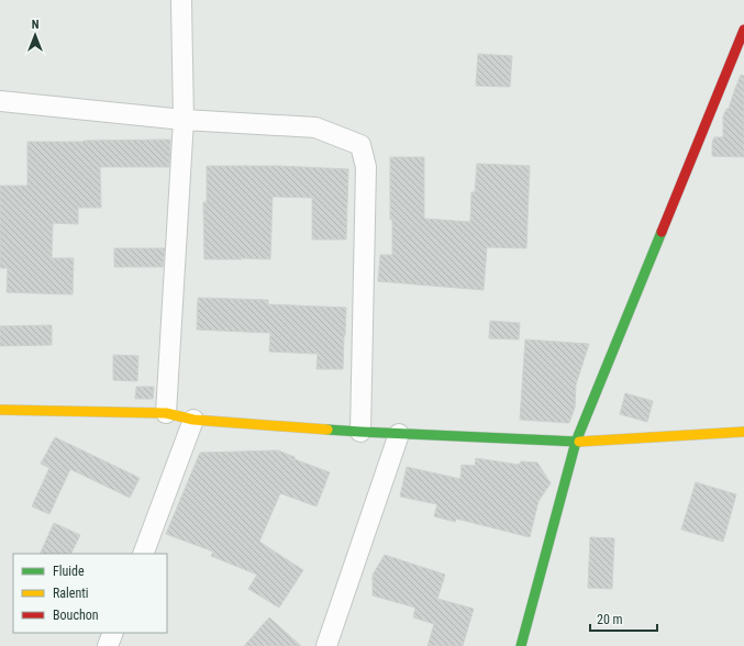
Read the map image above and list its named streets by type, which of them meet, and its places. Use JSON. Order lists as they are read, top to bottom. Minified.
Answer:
{"legend":["Fluide","Ralenti","Bouchon"],"scale_bar":"20 m","north":"top"}
